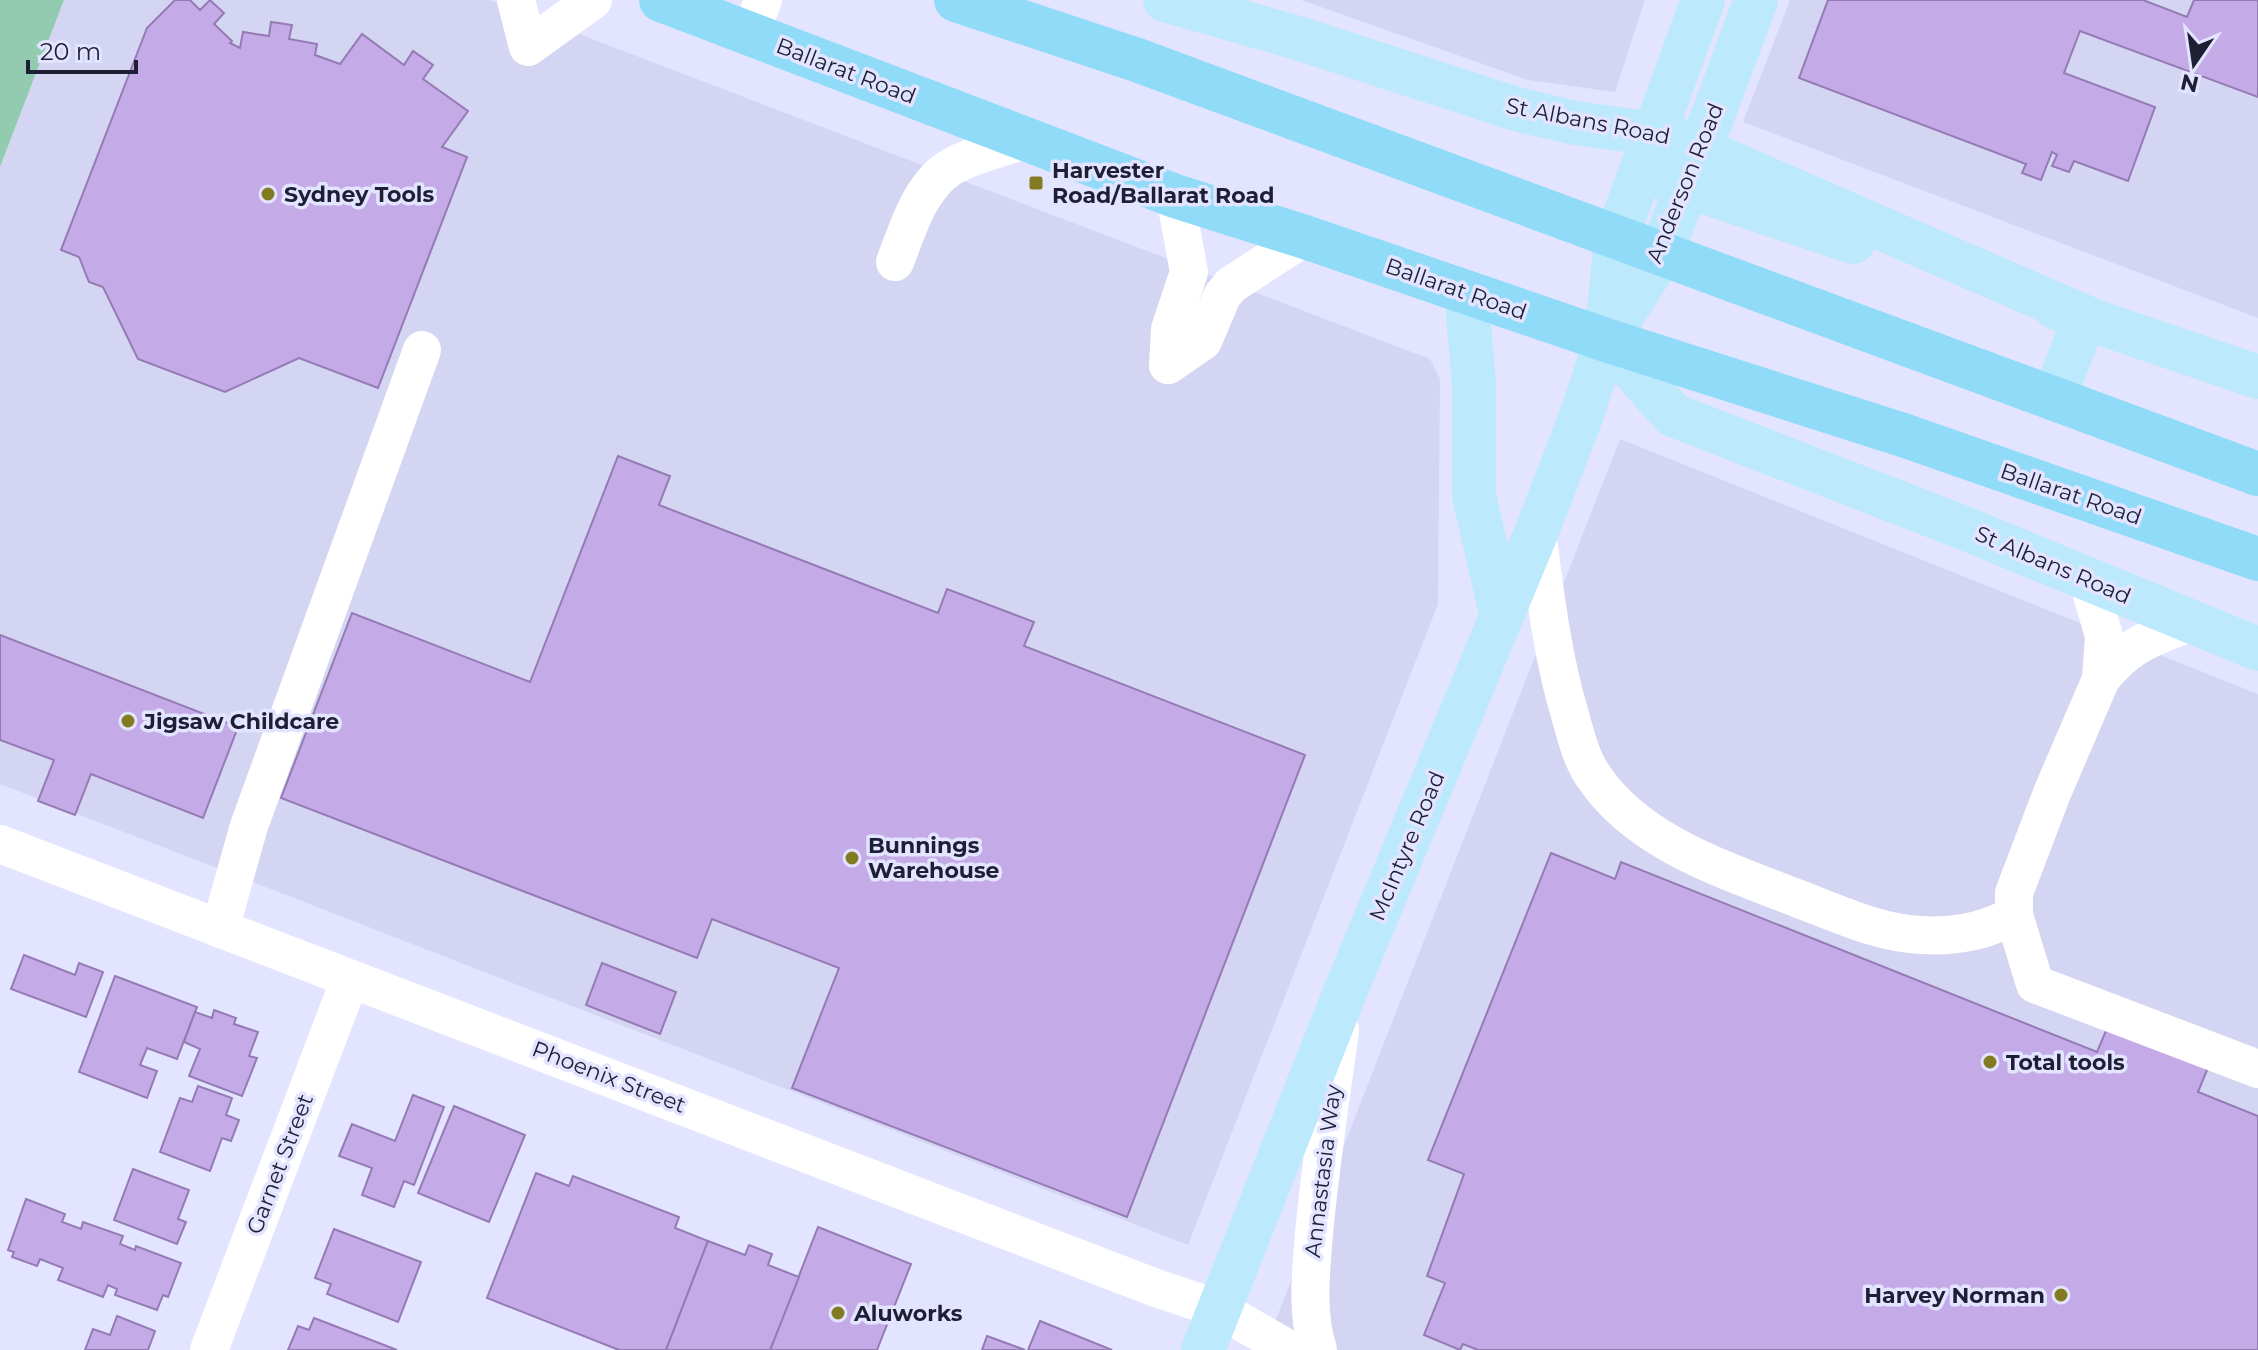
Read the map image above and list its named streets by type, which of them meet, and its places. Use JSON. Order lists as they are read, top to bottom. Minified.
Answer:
{"streets":{"highway":["Ballarat Road"],"main road":["St Albans Road","Anderson Road","McIntyre Road"],"street":["Phoenix Street","Garnet Street","Annastasia Way"]},"crossings":[["Ballarat Road","St Albans Road"],["Ballarat Road","Anderson Road"],["Ballarat Road","McIntyre Road"],["St Albans Road","Anderson Road"],["St Albans Road","McIntyre Road"],["Anderson Road","McIntyre Road"],["McIntyre Road","Phoenix Street"],["McIntyre Road","Annastasia Way"],["Phoenix Street","Garnet Street"]],"places":{"transit":["Harvester Road/Ballarat Road"],"other":["Sydney Tools","Jigsaw Childcare","Bunnings Warehouse","Total tools","Harvey Norman","Aluworks"]},"scale_bar":"20 m","north":"bottom"}
